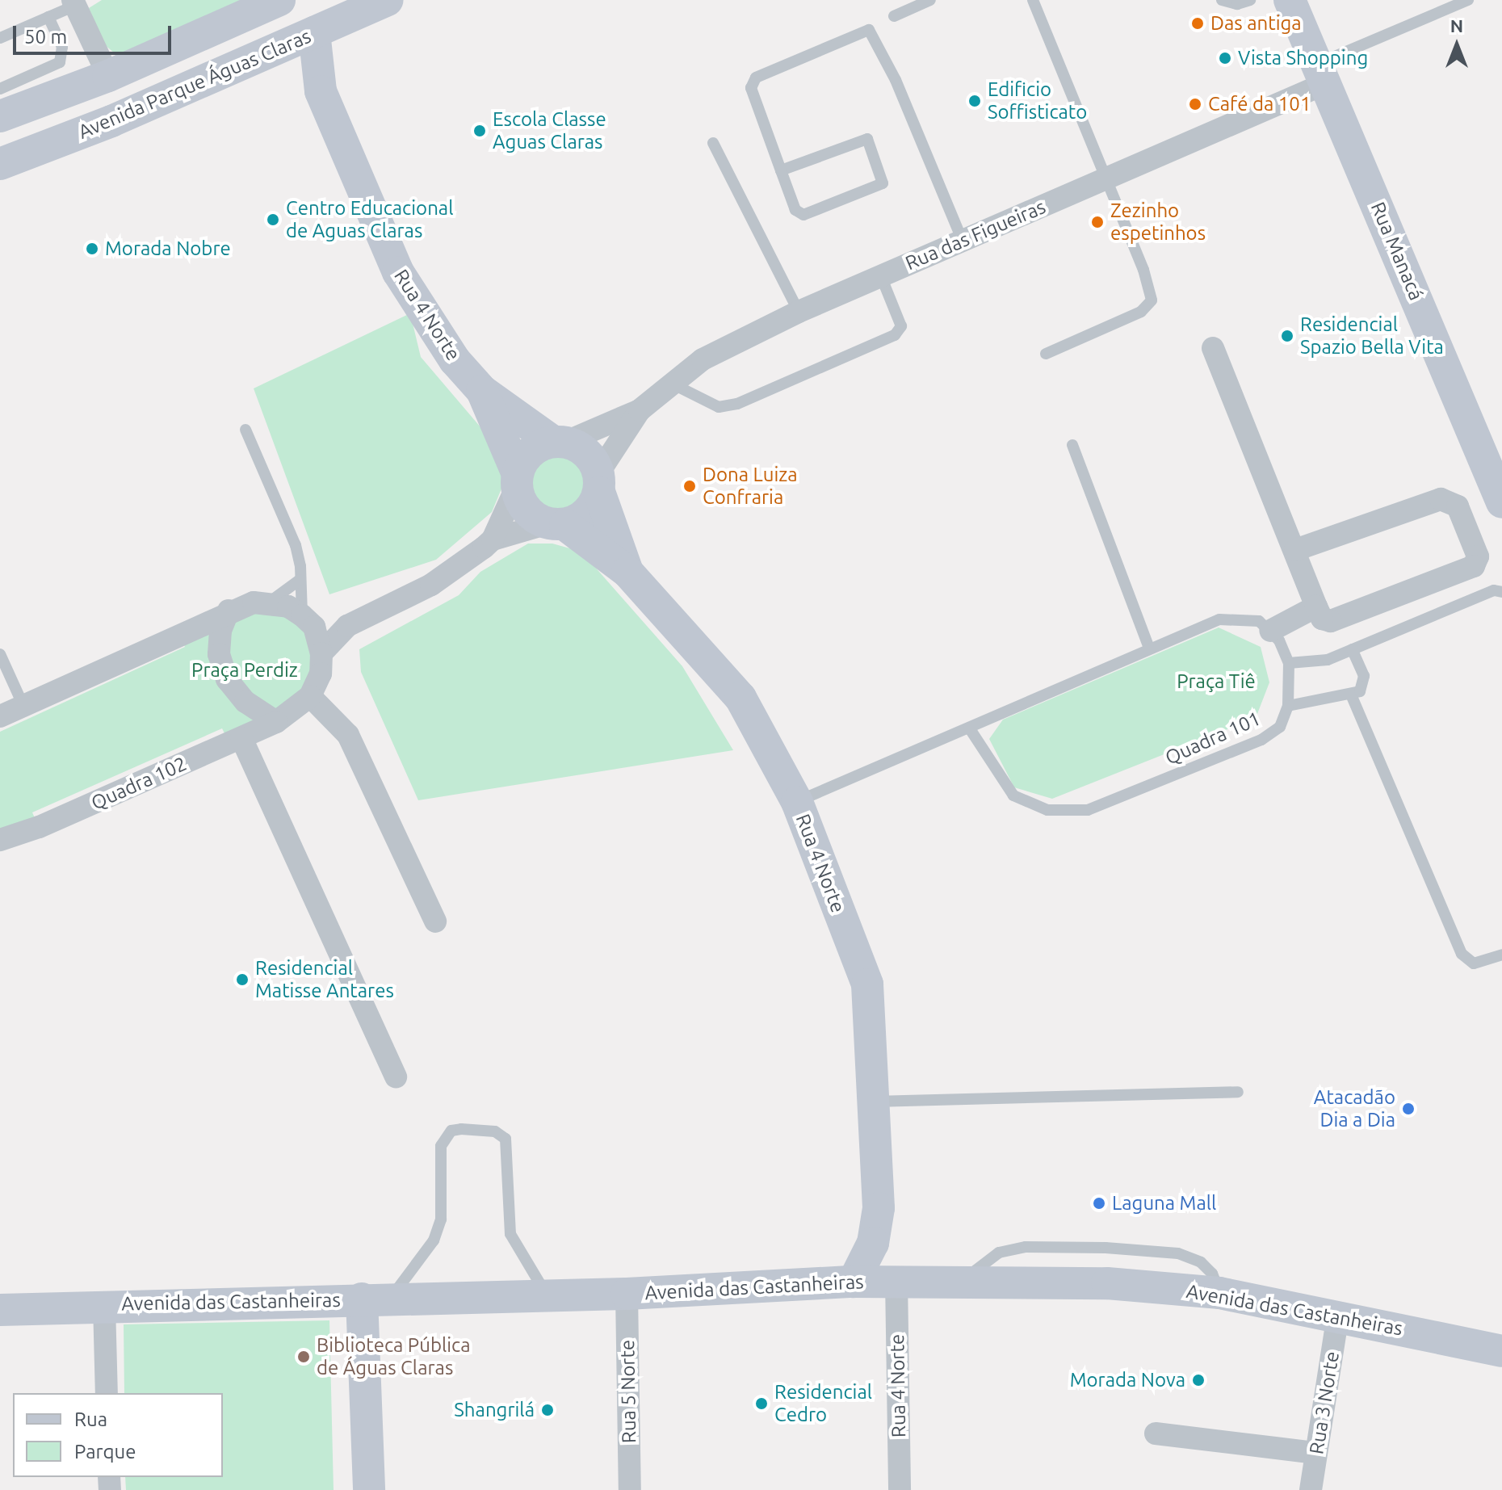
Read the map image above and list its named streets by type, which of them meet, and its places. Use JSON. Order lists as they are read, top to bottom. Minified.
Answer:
{"streets":{"street":["Avenida Parque Águas Claras","Rua das Figueiras","Rua Manacá","Rua 4 Norte","Quadra 102","Avenida das Castanheiras","Rua 5 Norte","Rua 3 Norte"],"lane":["Quadra 101"]},"crossings":[["Avenida Parque Águas Claras","Rua 4 Norte"],["Rua das Figueiras","Rua Manacá"],["Rua das Figueiras","Rua 4 Norte"],["Rua 4 Norte","Avenida das Castanheiras"],["Avenida das Castanheiras","Rua 5 Norte"],["Avenida das Castanheiras","Rua 3 Norte"]],"parks":["Praça Perdiz","Praça Tiê"],"places":["Das antiga","Vista Shopping","Edificio Soffisticato","Café da 101","Escola Classe Aguas Claras","Centro Educacional de Aguas Claras","Zezinho espetinhos","Morada Nobre","Residencial Spazio Bella Vita","Dona Luiza Confraria","Residencial Matisse Antares","Atacadão Dia a Dia","Laguna Mall","Biblioteca Pública de Águas Claras","Morada Nova","Residencial Cedro","Shangrilá"],"legend":["Rua","Parque"],"scale_bar":"50 m","north":"top"}
